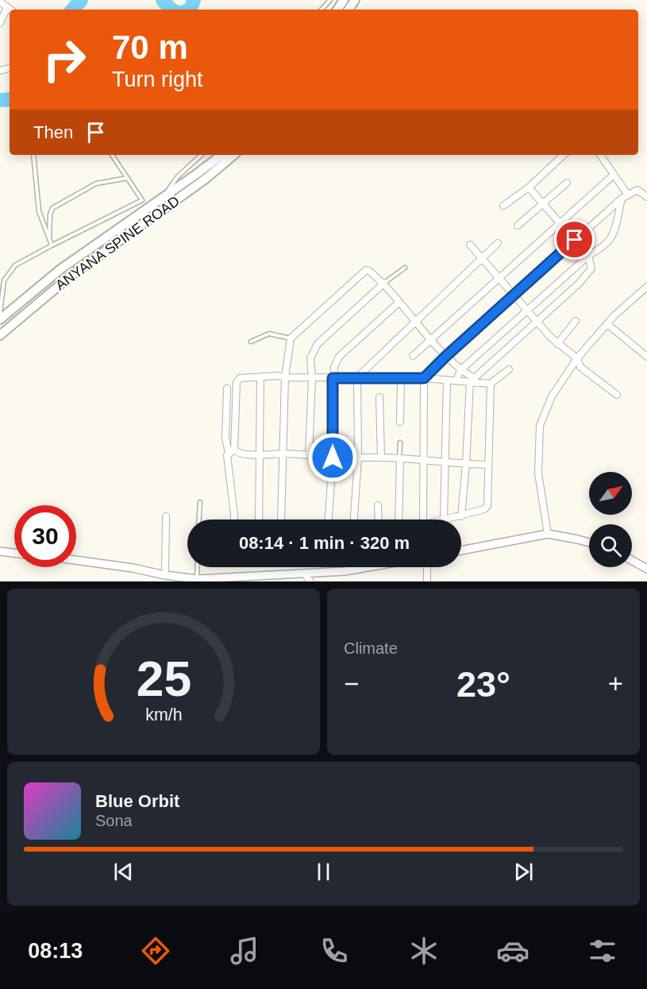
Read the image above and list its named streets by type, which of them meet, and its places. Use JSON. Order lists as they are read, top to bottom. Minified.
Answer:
{"streets":{"main road":["ANYANA SPINE ROAD"]},"north":"top right","page":{"turn":["70 m","Turn right"],"then":"Then","limit":"30","trip":"08:14 · 1 min · 320 m","tile":"Climate","heat":["−","23°","+"],"song":["Blue Orbit","Sona"],"tabs":"08:13","gauge":["25","km/h"]}}
